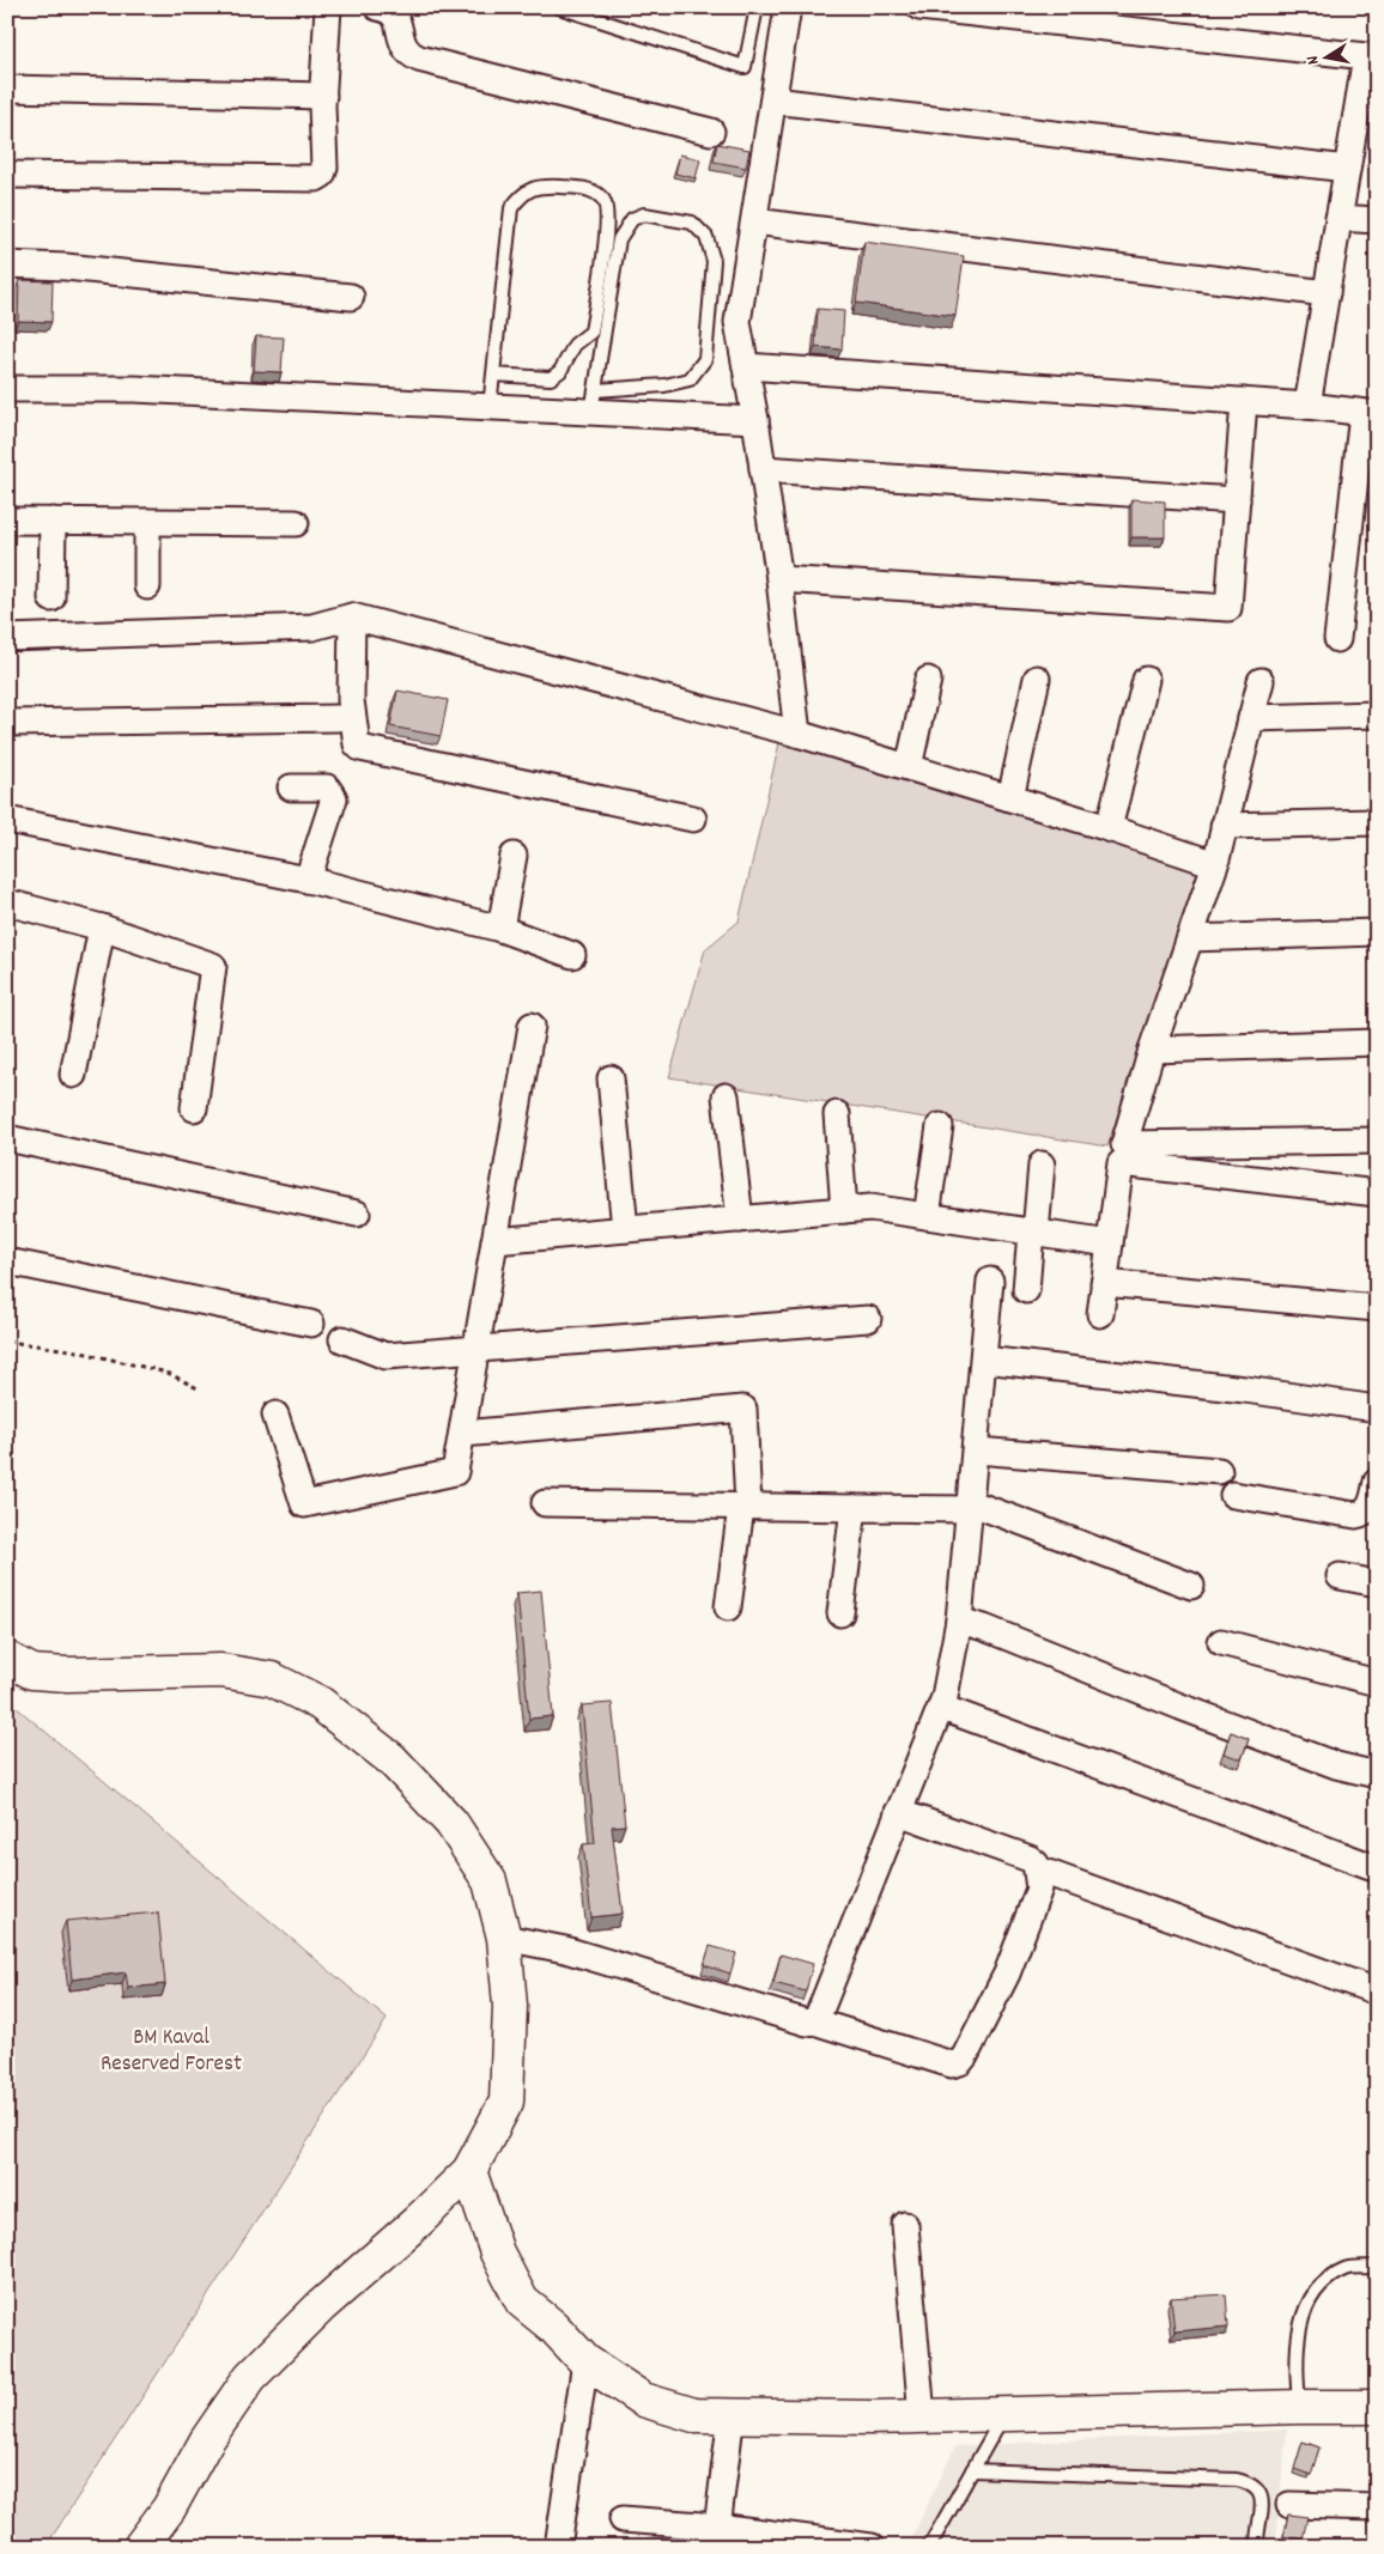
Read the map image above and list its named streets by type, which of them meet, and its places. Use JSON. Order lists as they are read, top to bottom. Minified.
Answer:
{"parks":["BM Kaval Reserved Forest"],"north":"left"}
